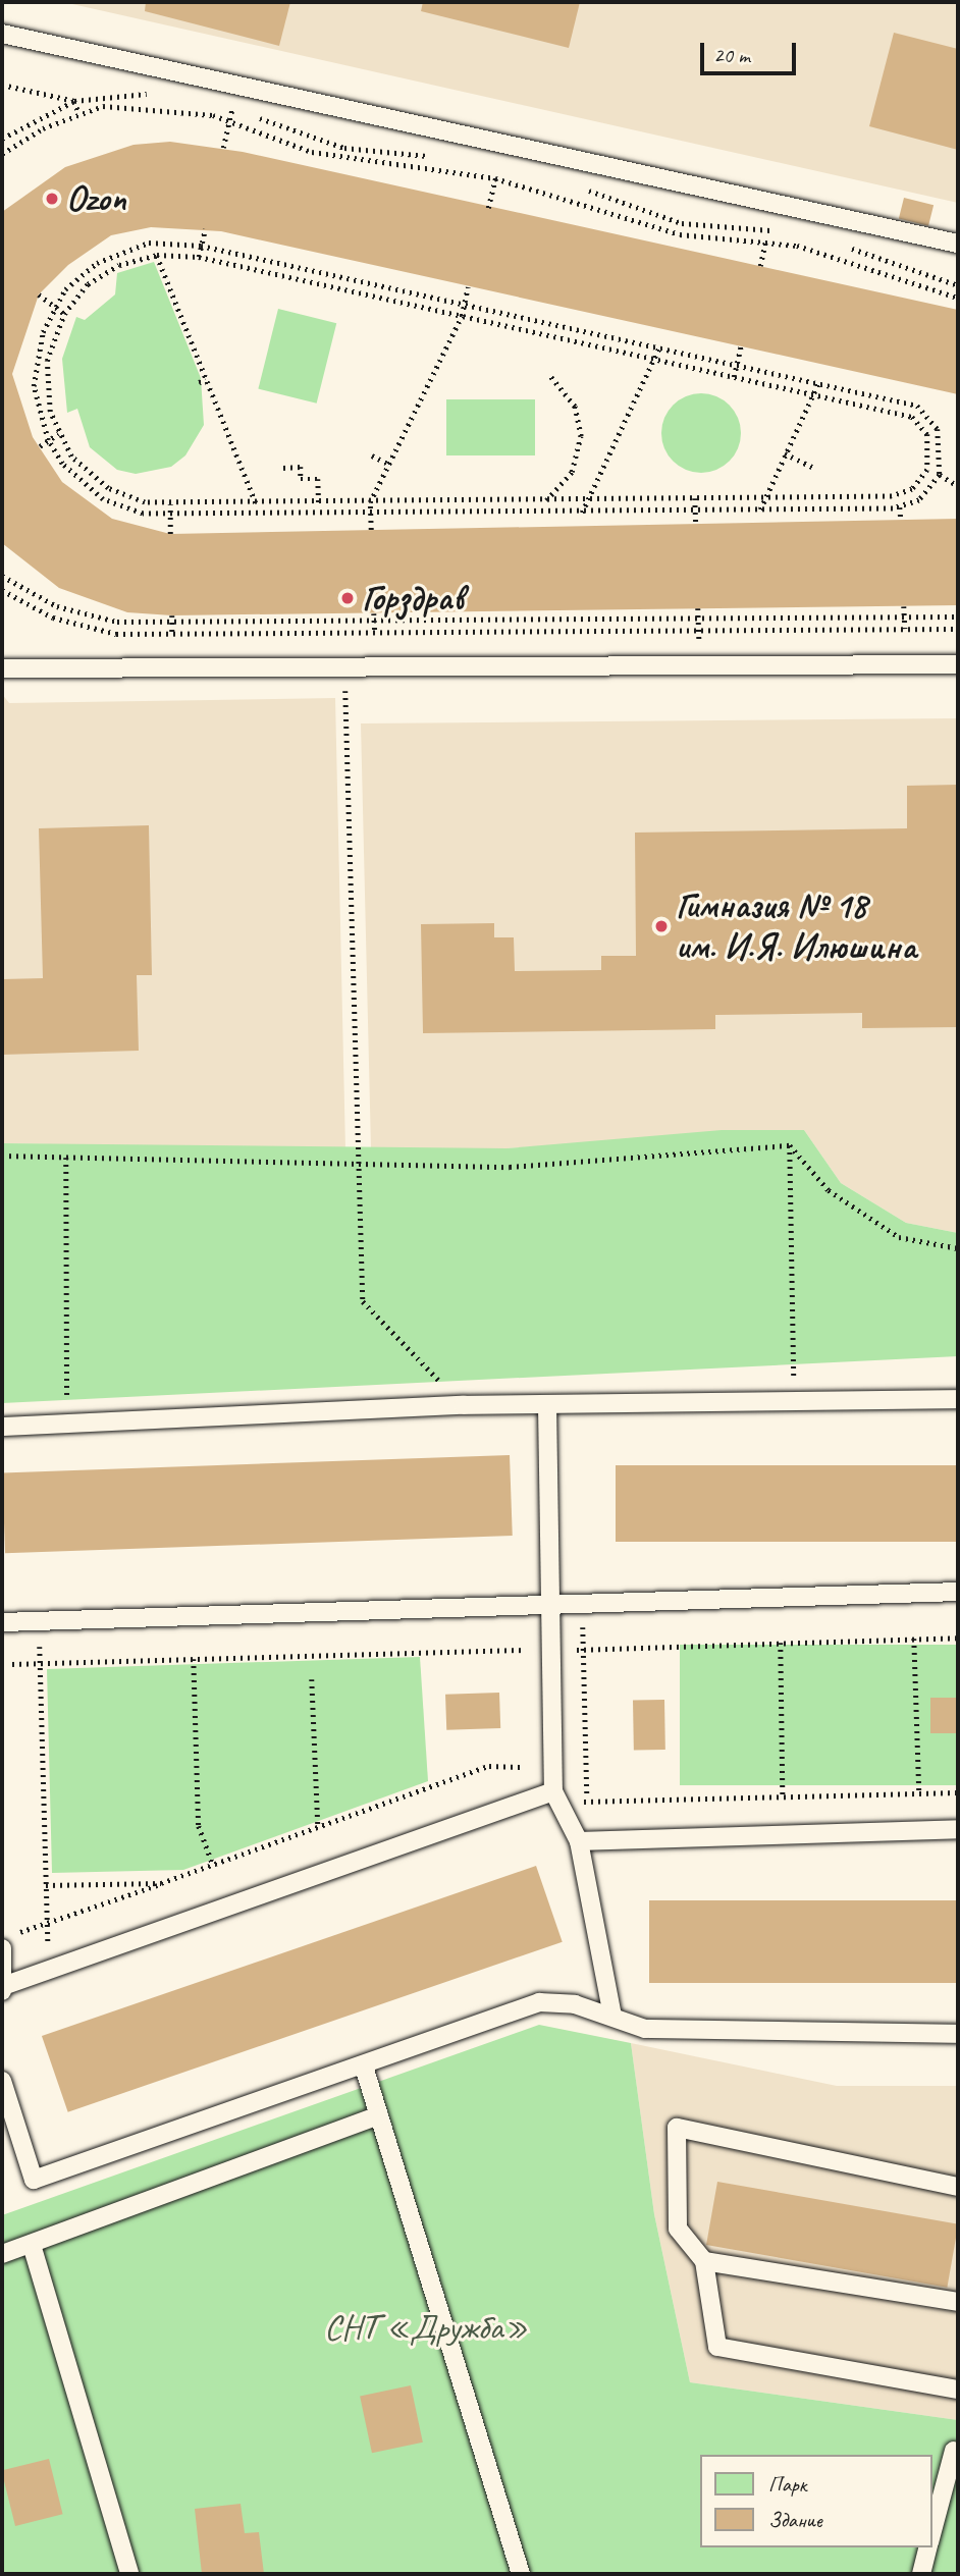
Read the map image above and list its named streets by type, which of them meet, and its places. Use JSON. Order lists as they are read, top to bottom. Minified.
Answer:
{"parks":["СНТ «Дружба»"],"places":["Ozon","Горздрав","Гимназия № 18 им. И.Я. Илюшина"],"legend":["Парк","Здание"],"scale_bar":"20 m"}
